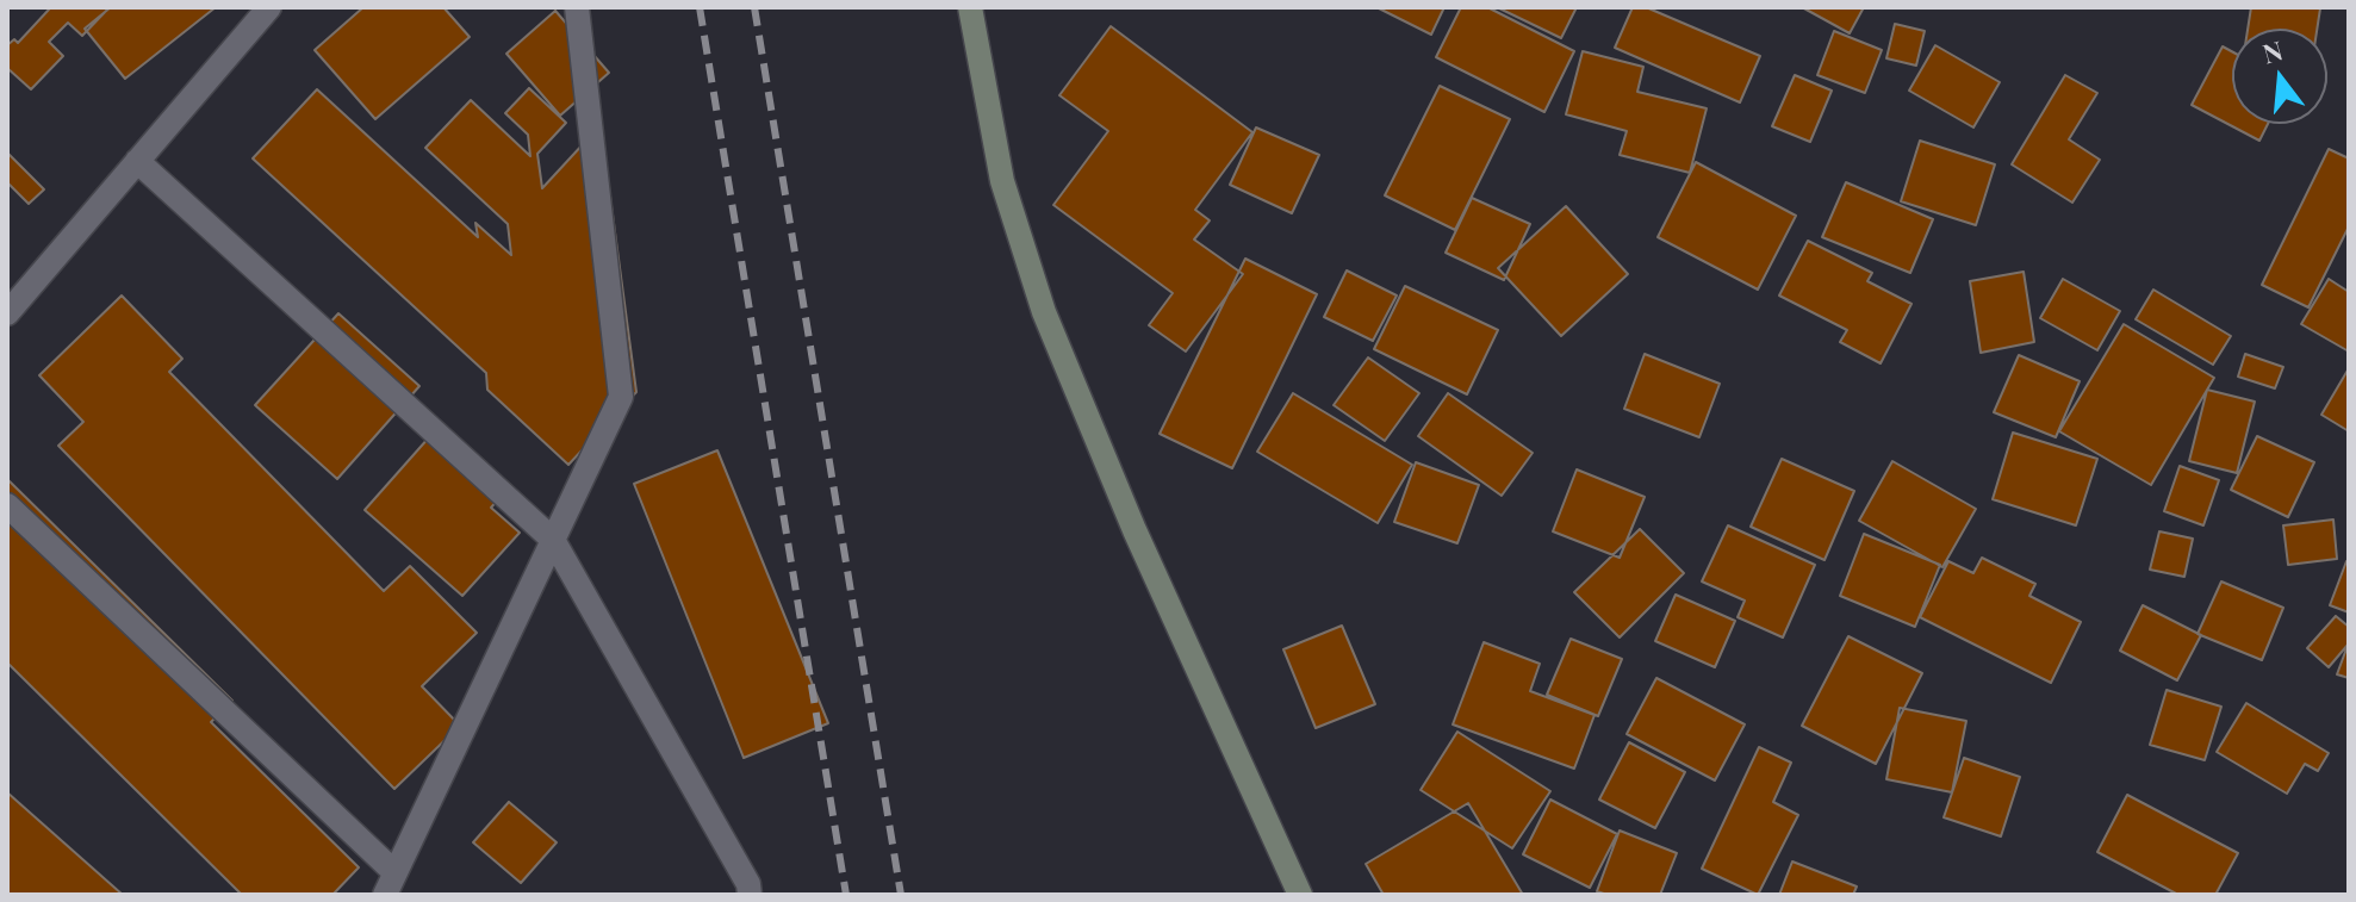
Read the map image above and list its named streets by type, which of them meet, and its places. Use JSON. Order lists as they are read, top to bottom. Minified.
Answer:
{"north":"top"}
